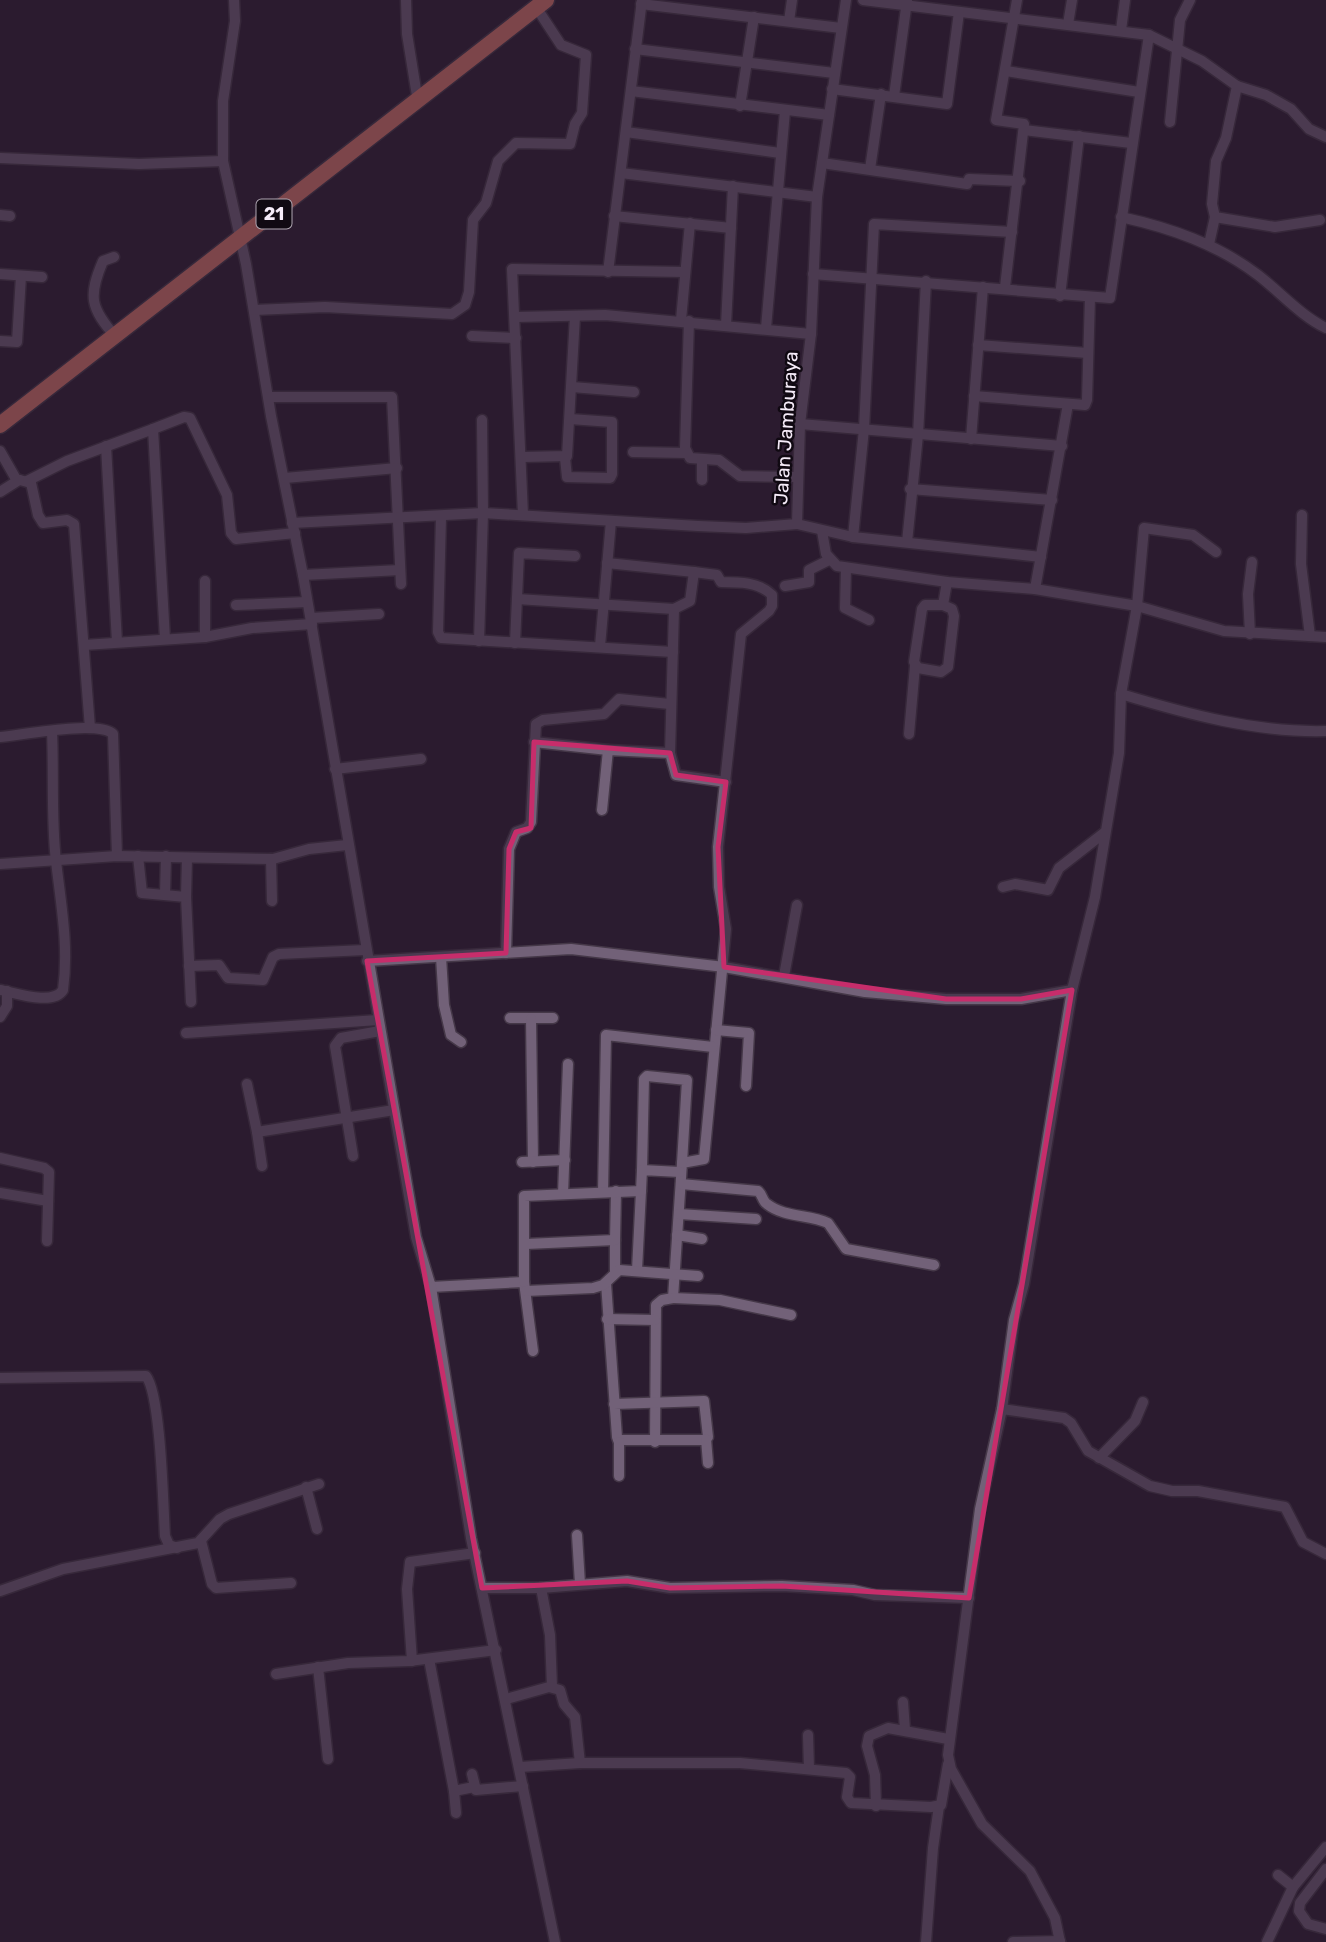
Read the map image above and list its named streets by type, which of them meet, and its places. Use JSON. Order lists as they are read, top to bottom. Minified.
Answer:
{"streets":{"highway":["21"],"street":["Jalan Jamburaya"]}}
